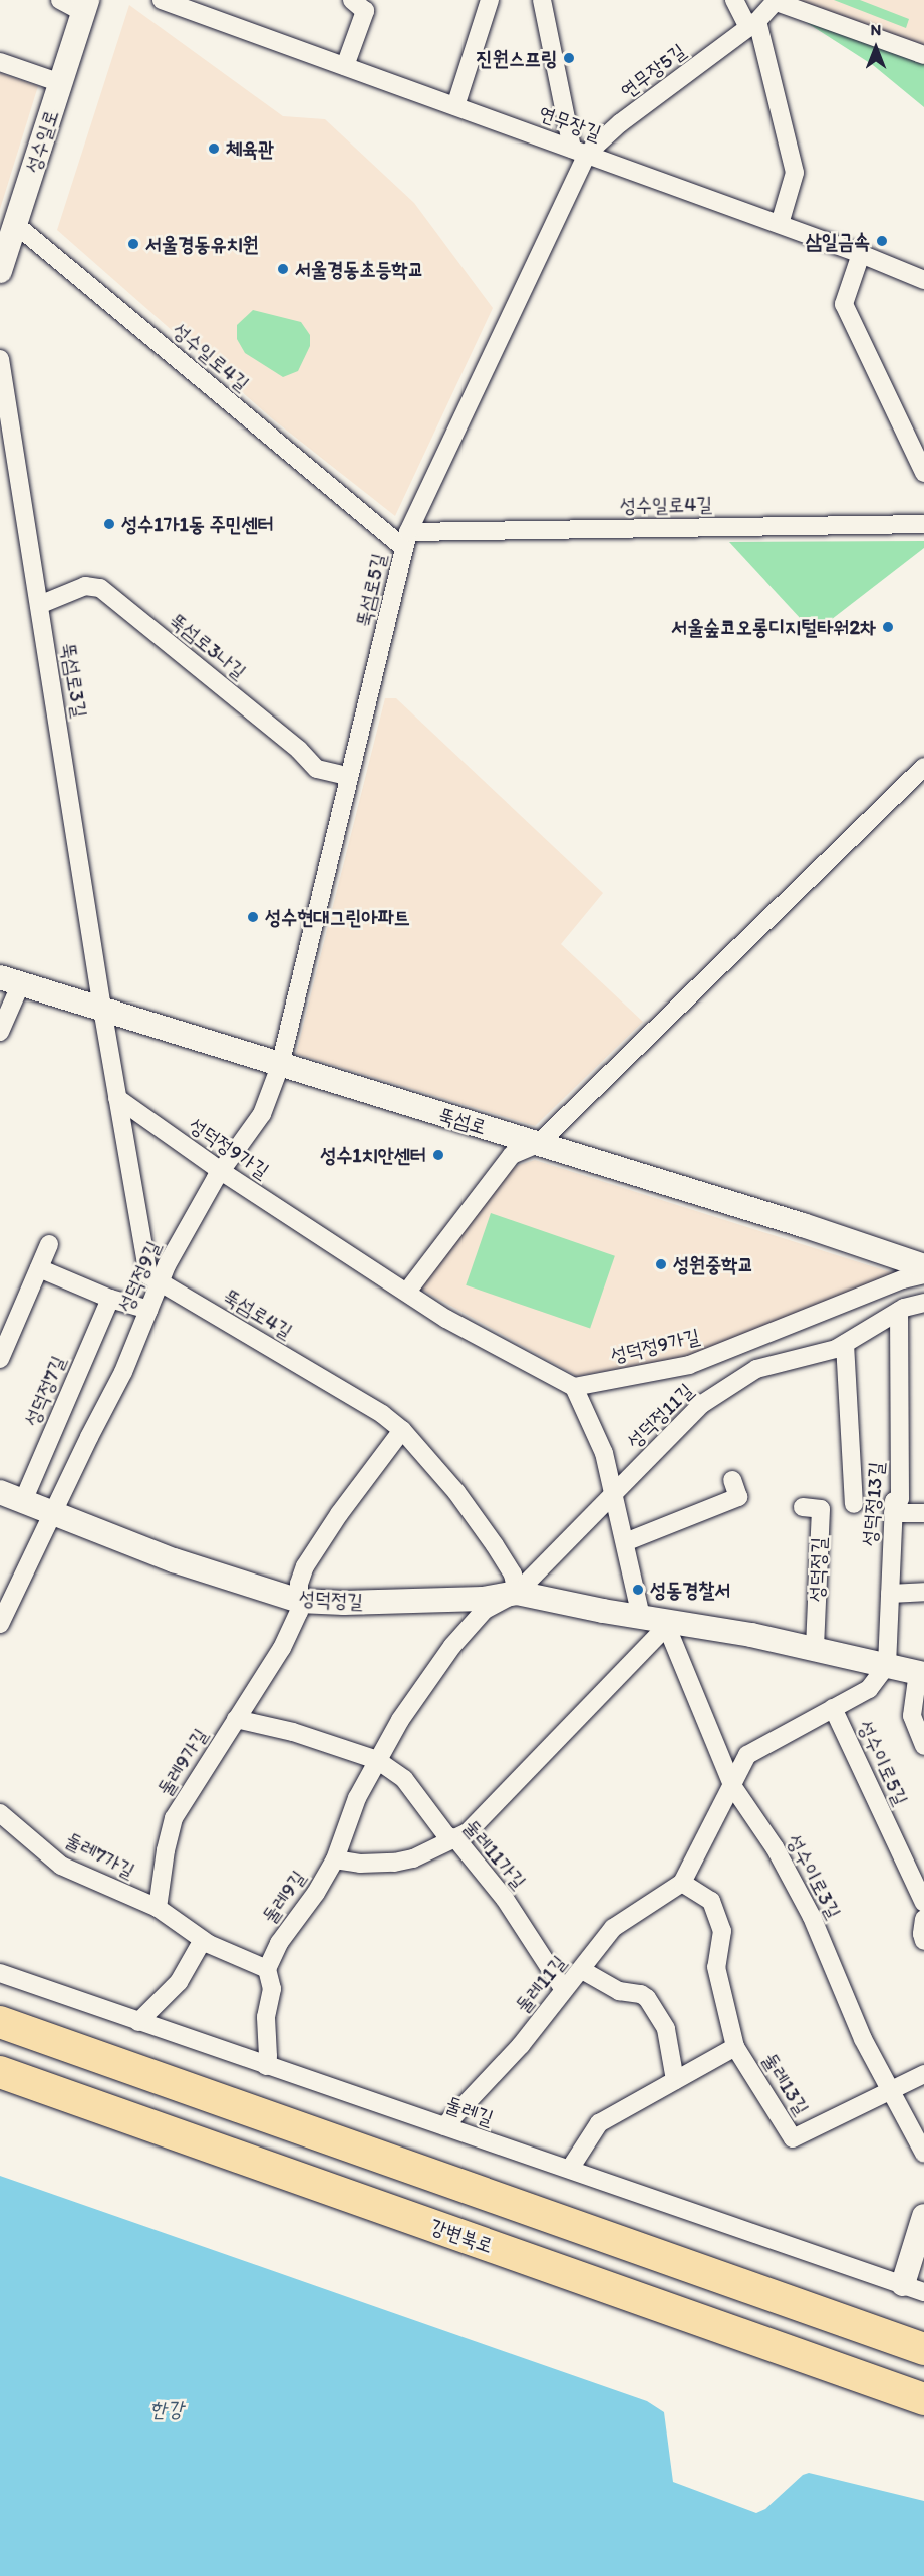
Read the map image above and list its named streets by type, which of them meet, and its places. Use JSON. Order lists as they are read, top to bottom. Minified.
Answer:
{"streets":{"highway":["강변북로"],"street":["연무장5길","연무장길","성수일로","성수일로4길","뚝섬로5길","뚝섬로3나길","뚝섬로3길","뚝섬로","성덕정9가길","성덕정9길","뚝섬로4길","성덕정7길","성덕정11길","성덕정13길","성덕정길","둘레9가길","성수이로5길","둘레11가길","둘레7가길","성수이로3길","둘레9길","둘레11길","둘레13길","둘레길"]},"crossings":[["연무장5길","연무장길"],["연무장5길","뚝섬로5길"],["연무장길","뚝섬로5길"],["성수일로","성수일로4길"],["성수일로4길","뚝섬로5길"],["뚝섬로5길","뚝섬로"],["뚝섬로5길","성덕정9길"],["뚝섬로3나길","뚝섬로3길"],["뚝섬로3길","뚝섬로"],["뚝섬로3길","뚝섬로4길"],["뚝섬로","성덕정9길"],["뚝섬로","뚝섬로4길"],["성덕정9가길","성덕정9길"],["성덕정9가길","뚝섬로4길"],["성덕정9가길","성덕정11길"],["성덕정9길","뚝섬로4길"],["성덕정9길","성덕정길"],["뚝섬로4길","성덕정11길"],["뚝섬로4길","성덕정길"],["뚝섬로4길","둘레9가길"],["뚝섬로4길","둘레9길"],["성덕정7길","성덕정길"],["성덕정11길","성덕정13길"],["성덕정11길","성덕정길"],["성덕정11길","둘레9길"],["성덕정13길","성덕정길"],["성덕정13길","둘레11길"],["성덕정길","둘레9가길"],["성덕정길","성수이로3길"],["성덕정길","둘레9길"],["성덕정길","둘레11길"],["둘레9가길","둘레7가길"],["성수이로5길","둘레11길"],["둘레11가길","둘레9길"],["둘레11가길","둘레11길"],["성수이로3길","둘레11길"],["성수이로3길","둘레13길"],["둘레11길","둘레길"],["둘레13길","둘레길"]],"water":["한강"],"places":["진원스프링","체육관","삼일금속","서울경동유치원","서울경동초등학교","성수1가1동 주민센터","서울숲코오롱디지털타워2차","성수현대그린아파트","성수1치안센터","성원중학교","성동경찰서"],"north":"top"}
